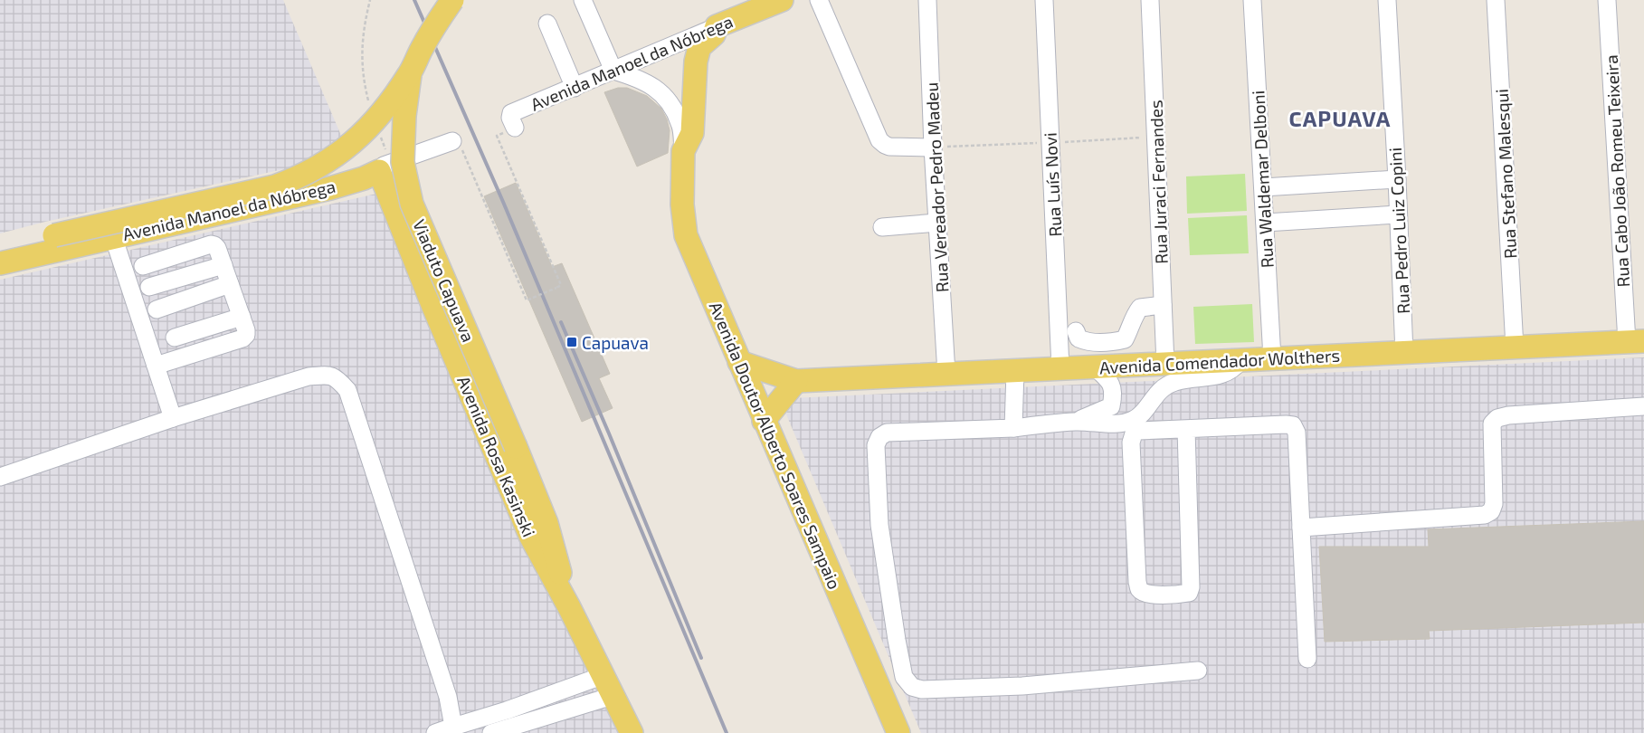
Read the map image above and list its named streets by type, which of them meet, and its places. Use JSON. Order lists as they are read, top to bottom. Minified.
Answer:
{"streets":{"main road":["Avenida Manoel da Nóbrega","Viaduto Capuava","Avenida Comendador Wolthers","Avenida Doutor Alberto Soares Sampaio","Avenida Rosa Kasinski"],"street":["Rua Cabo João Romeu Teixeira","Rua Stefano Malesqui","Rua Waldemar Delboni","Rua Juraci Fernandes","Rua Luís Novi","Rua Vereador Pedro Madeu","Rua Pedro Luiz Copini"]},"crossings":[["Avenida Manoel da Nóbrega","Avenida Doutor Alberto Soares Sampaio"],["Avenida Manoel da Nóbrega","Avenida Rosa Kasinski"],["Rua Cabo João Romeu Teixeira","Avenida Comendador Wolthers"],["Rua Stefano Malesqui","Avenida Comendador Wolthers"],["Rua Waldemar Delboni","Avenida Comendador Wolthers"],["Rua Juraci Fernandes","Avenida Comendador Wolthers"],["Rua Luís Novi","Avenida Comendador Wolthers"],["Rua Vereador Pedro Madeu","Avenida Comendador Wolthers"],["Rua Pedro Luiz Copini","Avenida Comendador Wolthers"],["Viaduto Capuava","Avenida Rosa Kasinski"],["Avenida Comendador Wolthers","Avenida Doutor Alberto Soares Sampaio"]],"districts":["CAPUAVA"],"places":{"transit":["Capuava"]}}
